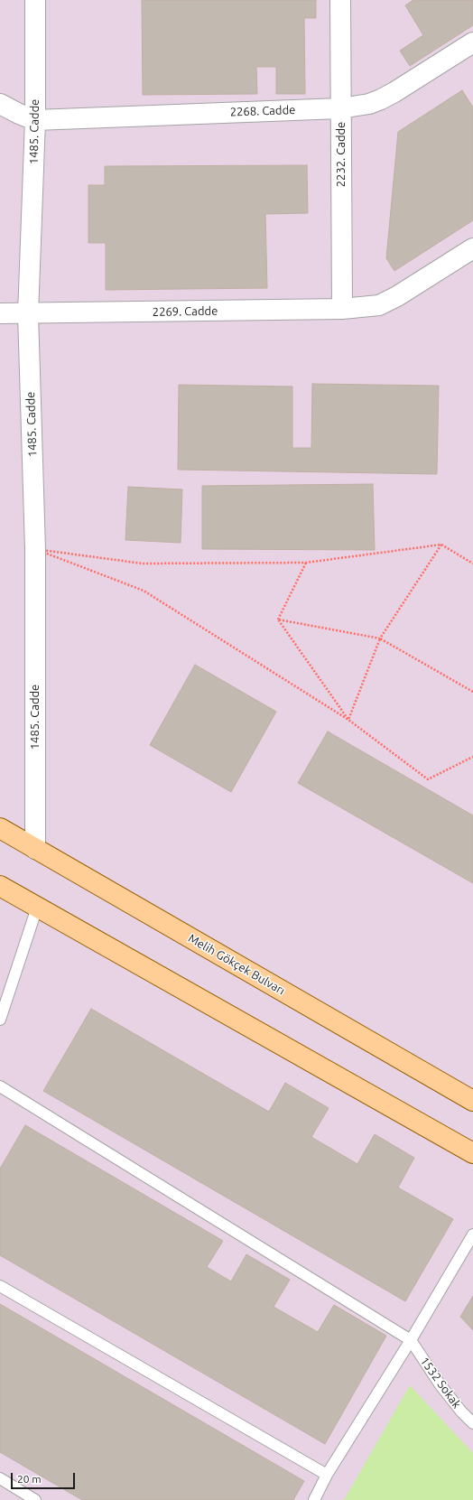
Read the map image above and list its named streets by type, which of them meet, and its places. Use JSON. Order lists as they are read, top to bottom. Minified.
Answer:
{"streets":{"main road":["Melih Gökçek Bulvarı"],"street":["2268. Cadde","1485. Cadde","2232. Cadde","2269. Cadde"],"lane":["1532 Sokak"]},"crossings":[["2268. Cadde","1485. Cadde"],["2268. Cadde","2232. Cadde"],["1485. Cadde","2269. Cadde"],["1485. Cadde","Melih Gökçek Bulvarı"],["2232. Cadde","2269. Cadde"]],"scale_bar":"20 m"}
